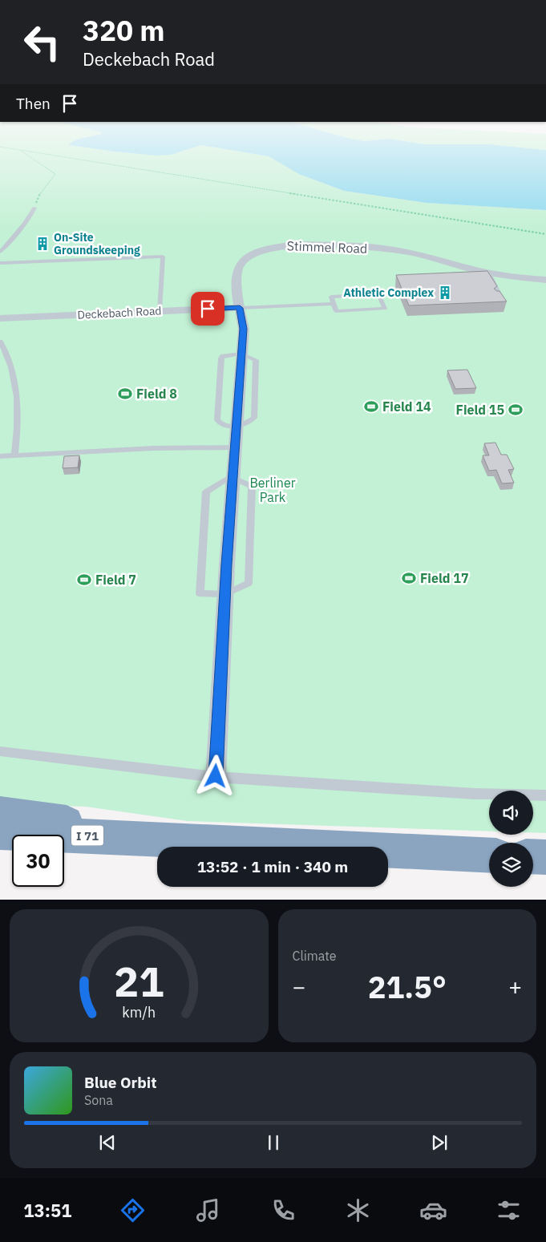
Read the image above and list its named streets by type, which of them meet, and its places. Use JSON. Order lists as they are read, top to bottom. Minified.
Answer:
{"streets":{"highway":["I 71"],"street":["Stimmel Road","Deckebach Road"]},"crossings":[["Stimmel Road","Deckebach Road"]],"parks":["Berliner Park"],"places":{"building":["On-Site Groundskeeping","Athletic Complex"],"sports":["Field 8","Field 14","Field 15","Field 17","Field 7"]},"page":{"turn":["320 m","Deckebach Road"],"then":"Then","limit":"30","trip":"13:52 · 1 min · 340 m","tile":"Climate","heat":["−","21.5°","+"],"song":["Blue Orbit","Sona"],"tabs":"13:51","gauge":["21","km/h"]}}
